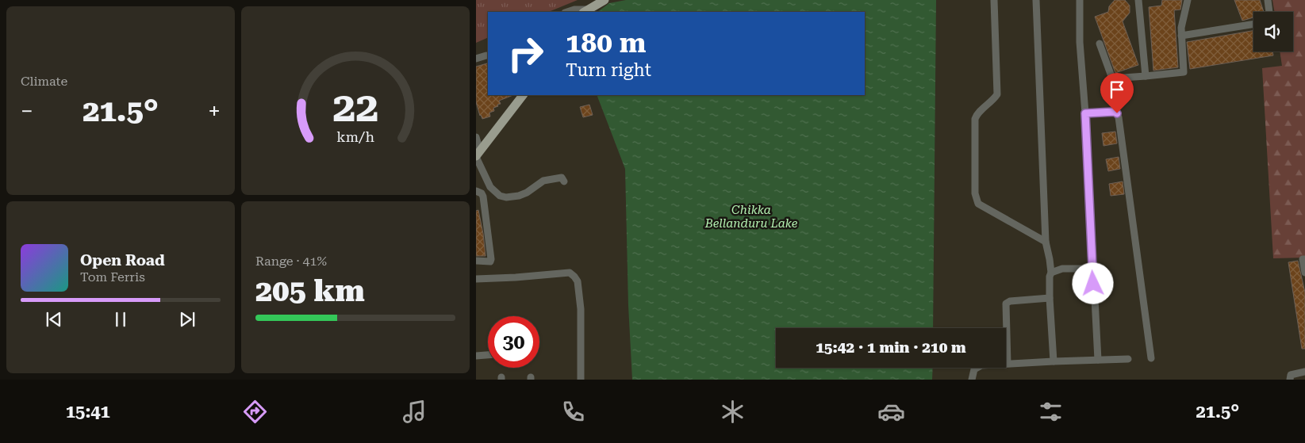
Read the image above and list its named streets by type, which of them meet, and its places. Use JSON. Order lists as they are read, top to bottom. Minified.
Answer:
{"water":["Chikka Bellanduru Lake"],"page":{"tile":["Climate",["Range · 41%","205 km"]],"turn":["180 m","Turn right"],"heat":["−","21.5°","+"],"song":["Open Road","Tom Ferris"],"limit":"30","trip":"15:42 · 1 min · 210 m","tabs":["15:41","21.5°"],"gauge":["22","km/h"]}}
